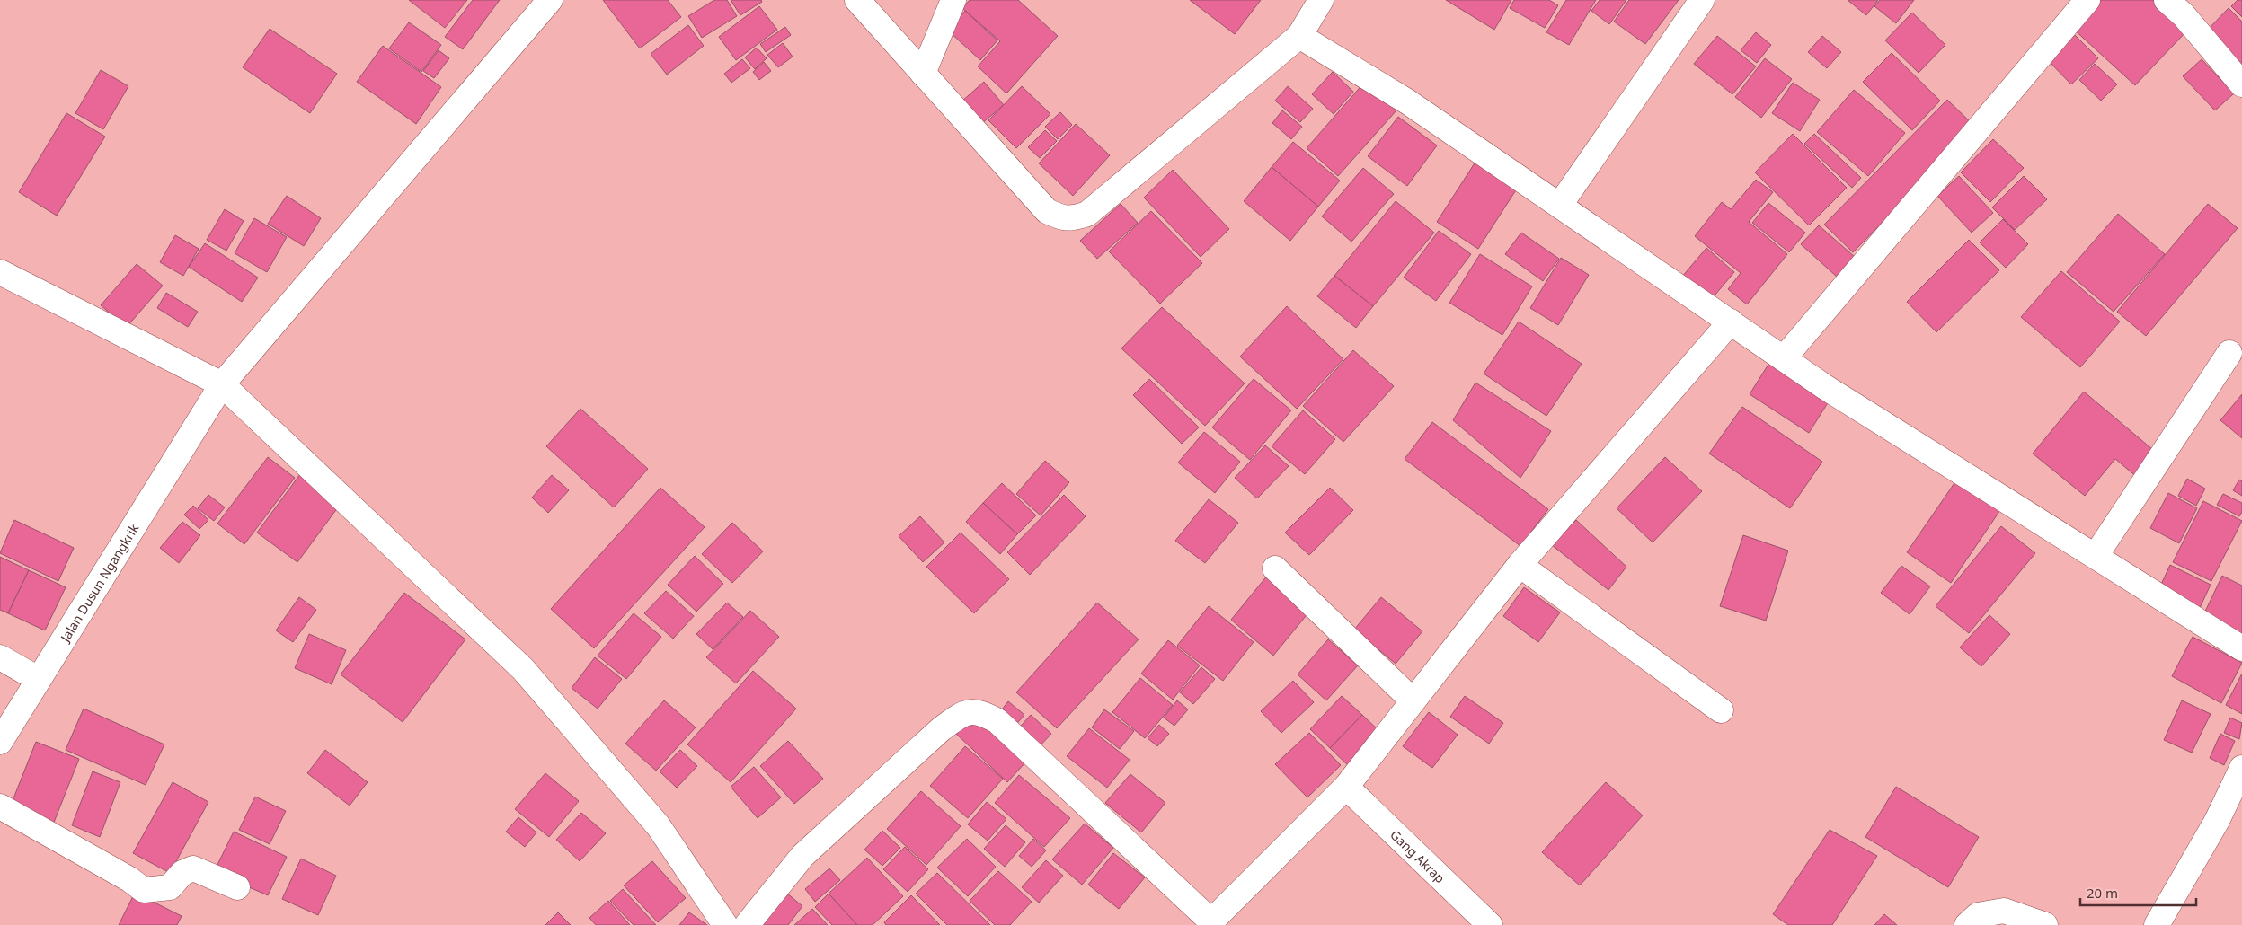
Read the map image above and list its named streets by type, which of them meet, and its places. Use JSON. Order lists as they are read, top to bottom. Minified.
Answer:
{"streets":{"street":["Jalan Dusun Ngangkrik","Gang Akrap"]},"scale_bar":"20 m"}
